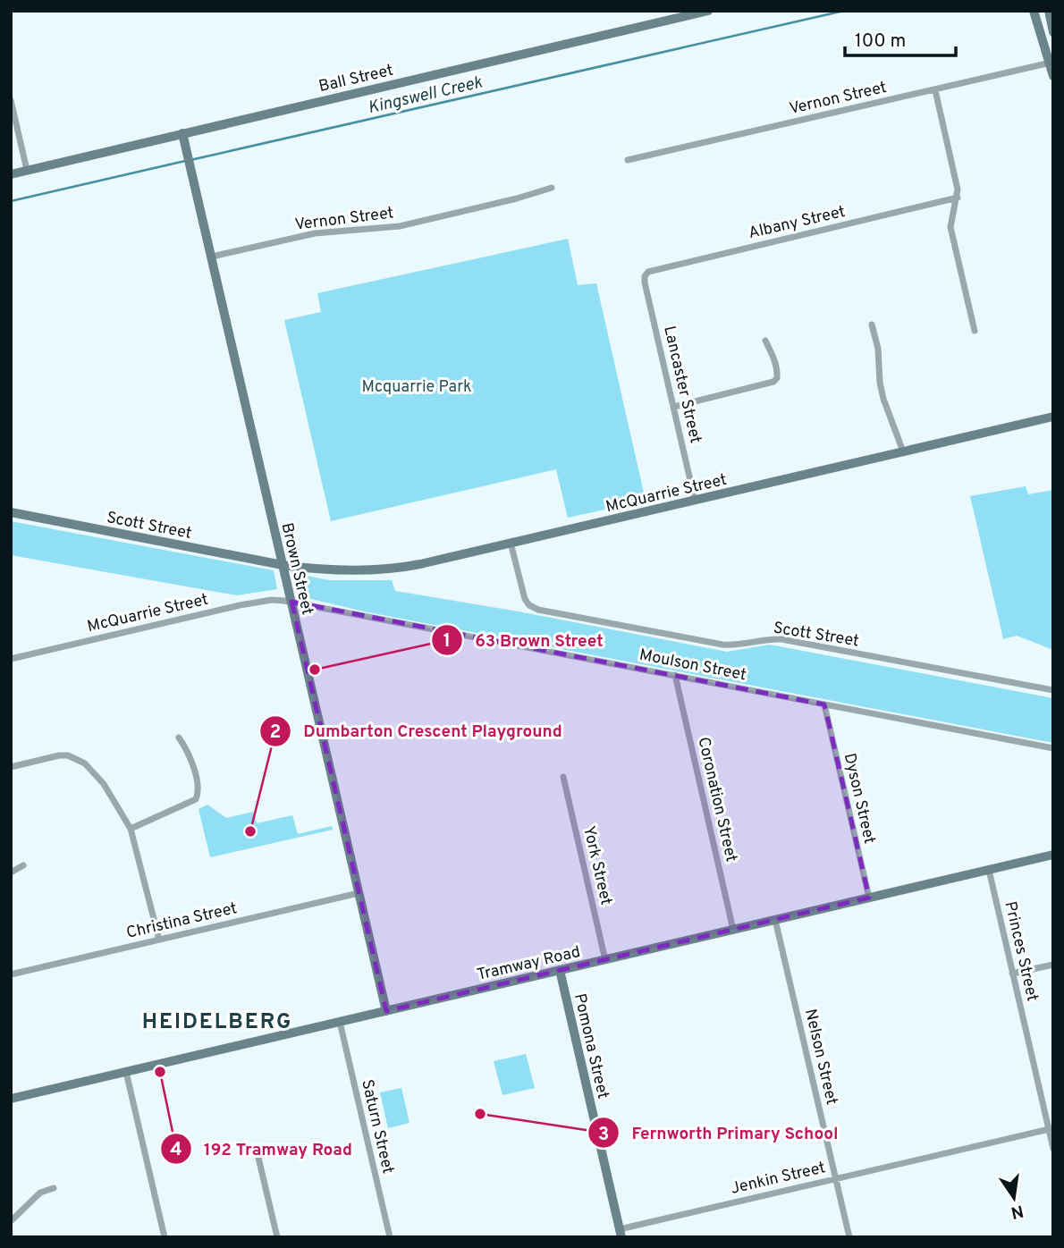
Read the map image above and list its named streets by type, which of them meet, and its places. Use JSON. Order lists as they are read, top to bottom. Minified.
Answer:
{"streets":{"street":["Ball Street","Vernon Street","Albany Street","Lancaster Street","McQuarrie Street","Scott Street","Brown Street","Moulson Street","Dyson Street","Coronation Street","York Street","Christina Street","Princes Street","Tramway Road","Pomona Street","Nelson Street","Saturn Street","Jenkin Street"]},"crossings":[["Ball Street","Brown Street"],["Vernon Street","Brown Street"],["Albany Street","Lancaster Street"],["Lancaster Street","McQuarrie Street"],["McQuarrie Street","Scott Street"],["McQuarrie Street","Brown Street"],["McQuarrie Street","Moulson Street"],["Scott Street","Brown Street"],["Brown Street","Moulson Street"],["Brown Street","Christina Street"],["Brown Street","Tramway Road"],["Moulson Street","Dyson Street"],["Moulson Street","Coronation Street"],["Dyson Street","Tramway Road"],["Coronation Street","Tramway Road"],["York Street","Tramway Road"],["Princes Street","Tramway Road"],["Princes Street","Jenkin Street"],["Tramway Road","Pomona Street"],["Tramway Road","Nelson Street"],["Tramway Road","Saturn Street"],["Pomona Street","Jenkin Street"],["Nelson Street","Jenkin Street"]],"districts":["HEIDELBERG"],"water":["Kingswell Creek"],"parks":["Mcquarrie Park"],"places":["63 Brown Street","Dumbarton Crescent Playground","192 Tramway Road","Fernworth Primary School"],"scale_bar":"100 m","north":"bottom"}
